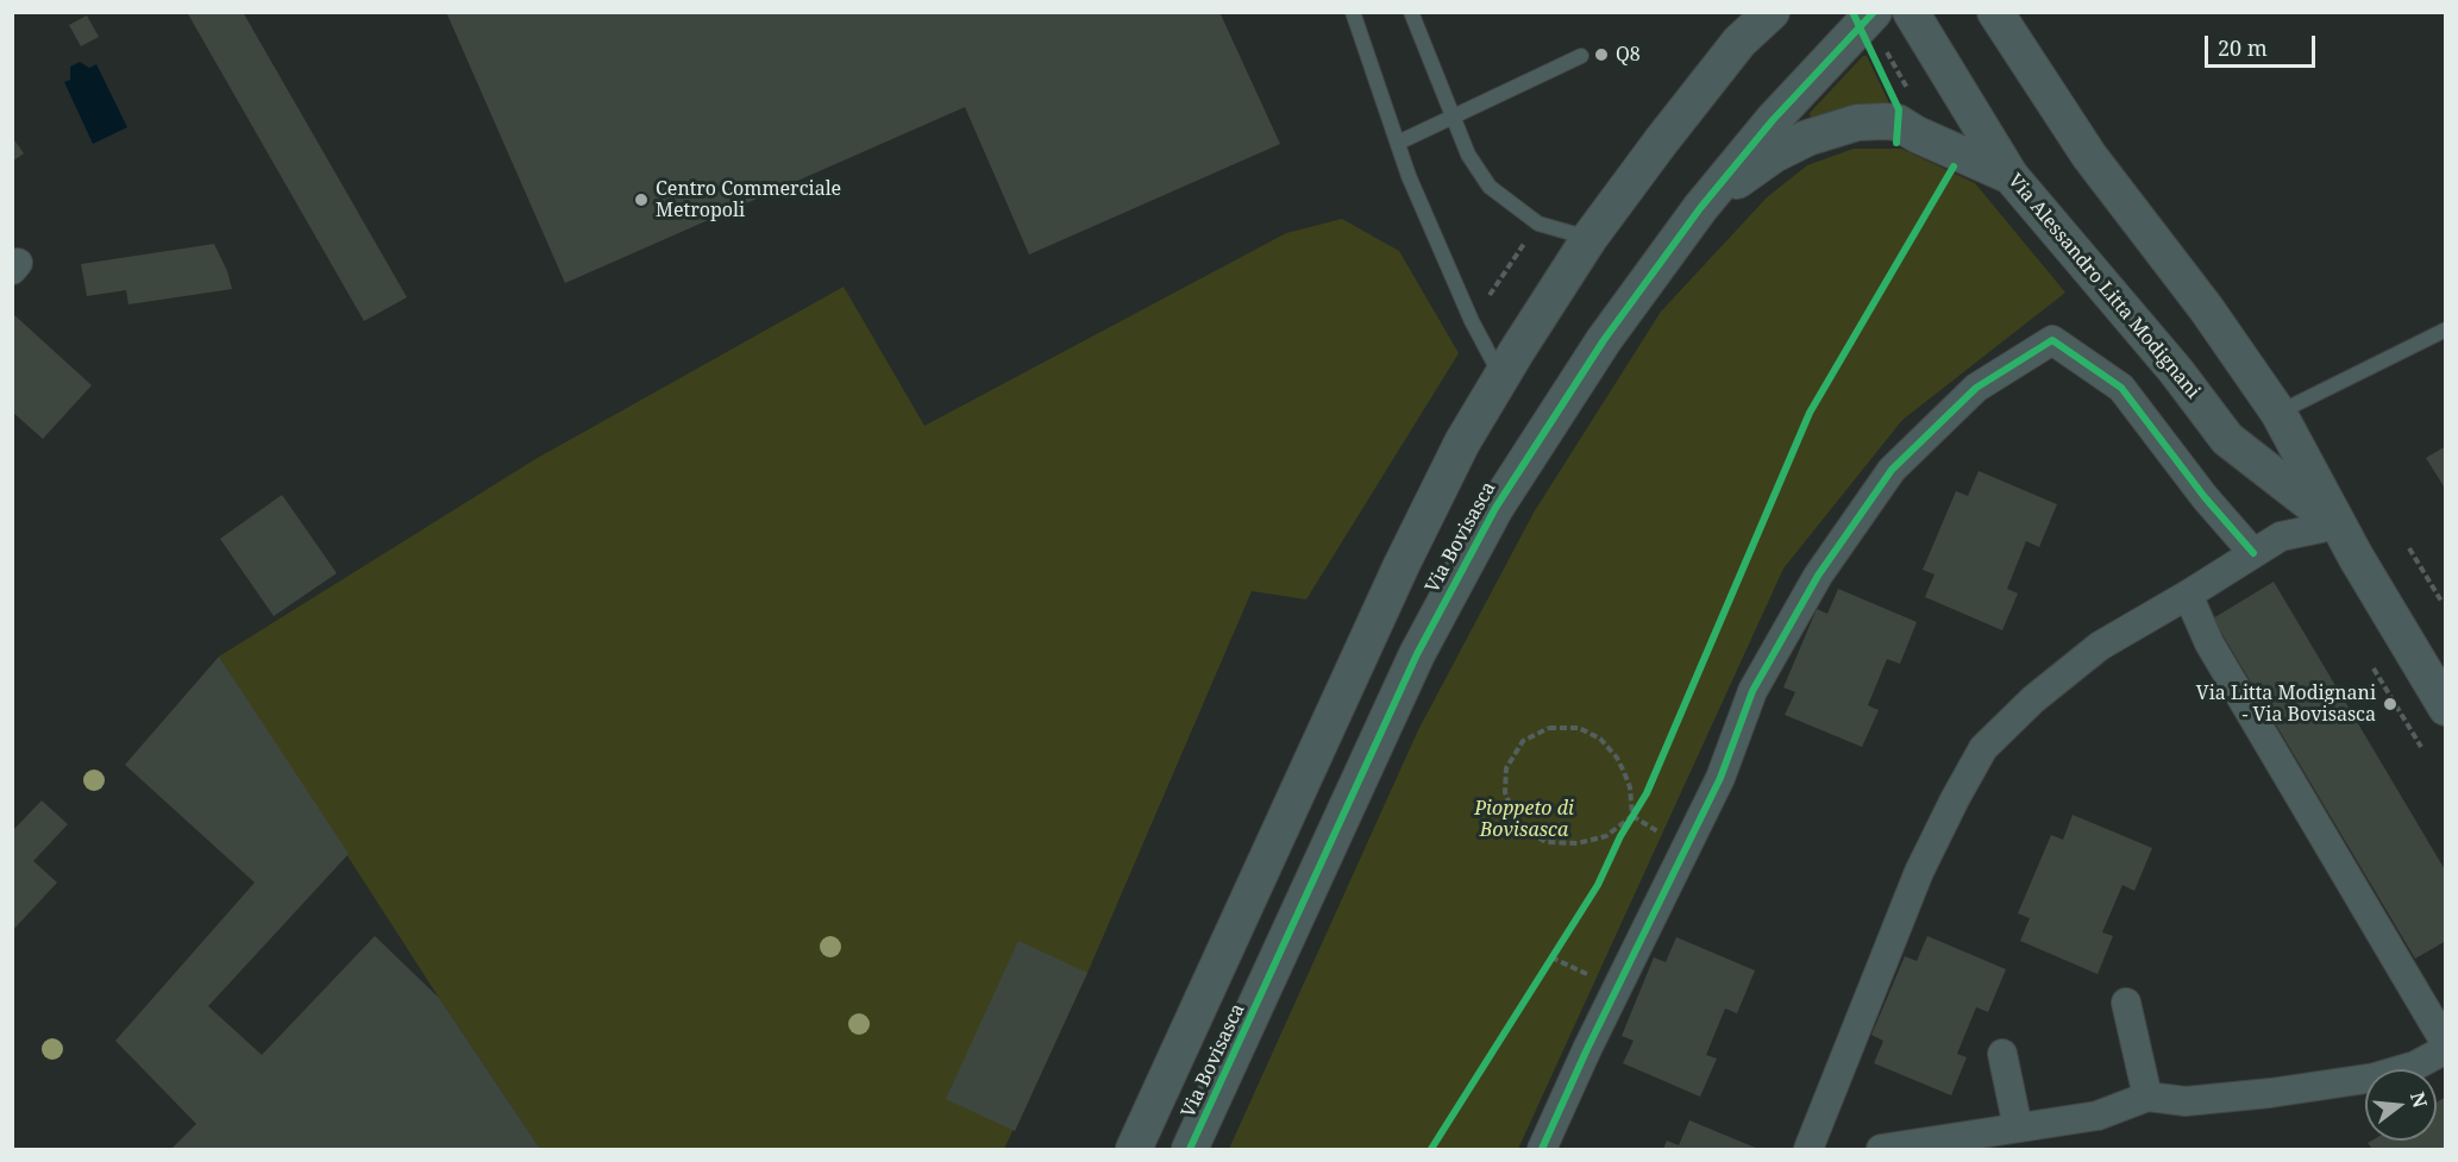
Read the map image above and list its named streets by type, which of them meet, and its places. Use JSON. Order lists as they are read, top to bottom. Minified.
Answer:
{"streets":{"street":["Via Alessandro Litta Modignani","Via Bovisasca"]},"parks":["Pioppeto di Bovisasca"],"places":["Q8","Centro Commerciale Metropoli","Via Litta Modignani - Via Bovisasca"],"scale_bar":"20 m","north":"right"}
